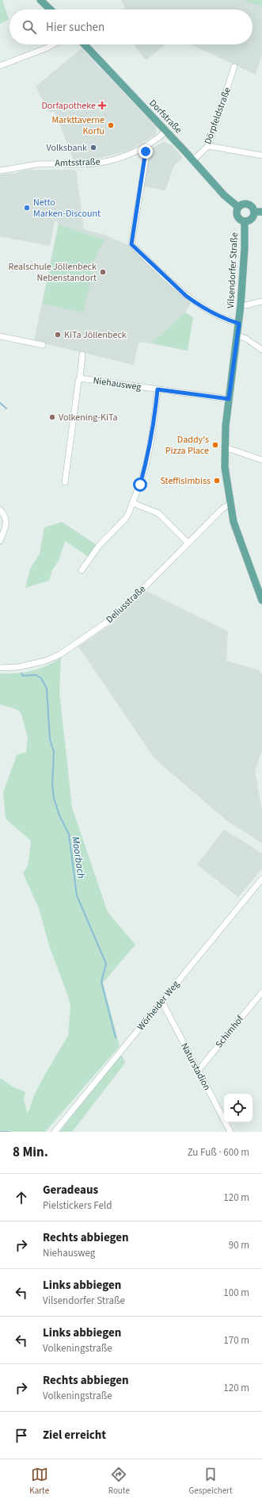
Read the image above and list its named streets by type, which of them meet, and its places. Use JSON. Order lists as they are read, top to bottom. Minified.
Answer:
{"streets":{"main road":["Dorfstraße","Vilsendorfer Straße"],"street":["Dörpfeldstraße","Amtsstraße","Niehausweg","Deliusstraße","Wörheider Weg","Schimhof","Naturstadion"]},"crossings":[["Dörpfeldstraße","Dorfstraße"],["Dorfstraße","Amtsstraße"],["Dorfstraße","Vilsendorfer Straße"],["Vilsendorfer Straße","Niehausweg"],["Vilsendorfer Straße","Deliusstraße"],["Wörheider Weg","Naturstadion"],["Schimhof","Naturstadion"]],"water":["Moorbach"],"places":{"health":["Dorfapotheke"],"other":["Markttaverne Korfu","Volksbank","Netto Marken-Discount","Realschule Jöllenbeck Nebenstandort","KiTa Jöllenbeck","Volkening-KiTa","Daddy's Pizza Place","SteffisImbiss"]},"page":{"search":"Hier suchen","heading":["8 Min.","Zu Fuß · 600 m"],"list":[["Geradeaus","Pielstickers Feld","120 m"],["Rechts abbiegen","Niehausweg","90 m"],["Links abbiegen","Vilsendorfer Straße","100 m"],["Links abbiegen","Volkeningstraße","170 m"],["Rechts abbiegen","Volkeningstraße","120 m"],"Ziel erreicht"],"nav":["Karte","Route","Gespeichert"]}}
